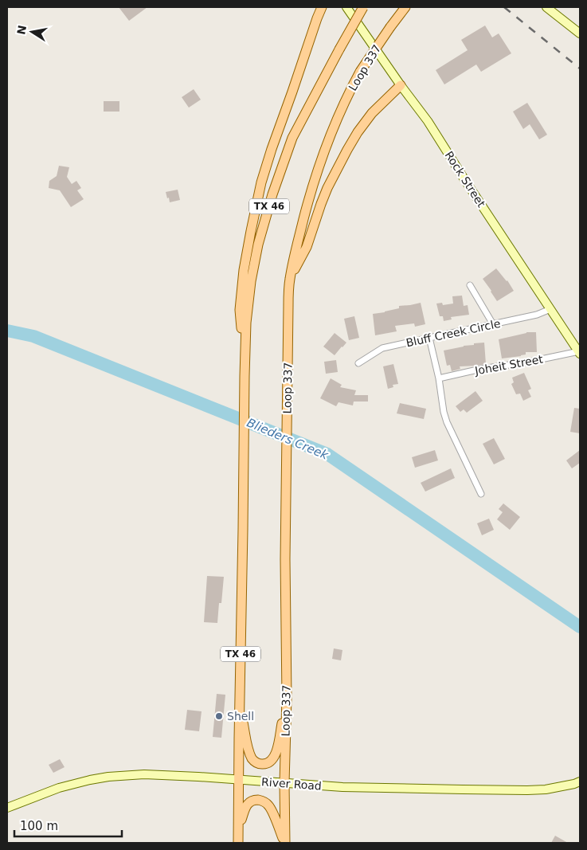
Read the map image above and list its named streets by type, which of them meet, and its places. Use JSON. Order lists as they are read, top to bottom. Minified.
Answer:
{"streets":{"main road":["Loop 337","TX 46"],"street":["Rock Street","Bluff Creek Circle","Joheit Street","River Road"]},"crossings":[["Loop 337","River Road"],["Rock Street","Bluff Creek Circle"],["Rock Street","Joheit Street"],["TX 46","River Road"]],"water":["Blieders Creek"],"places":["Shell"],"scale_bar":"100 m","north":"left"}
